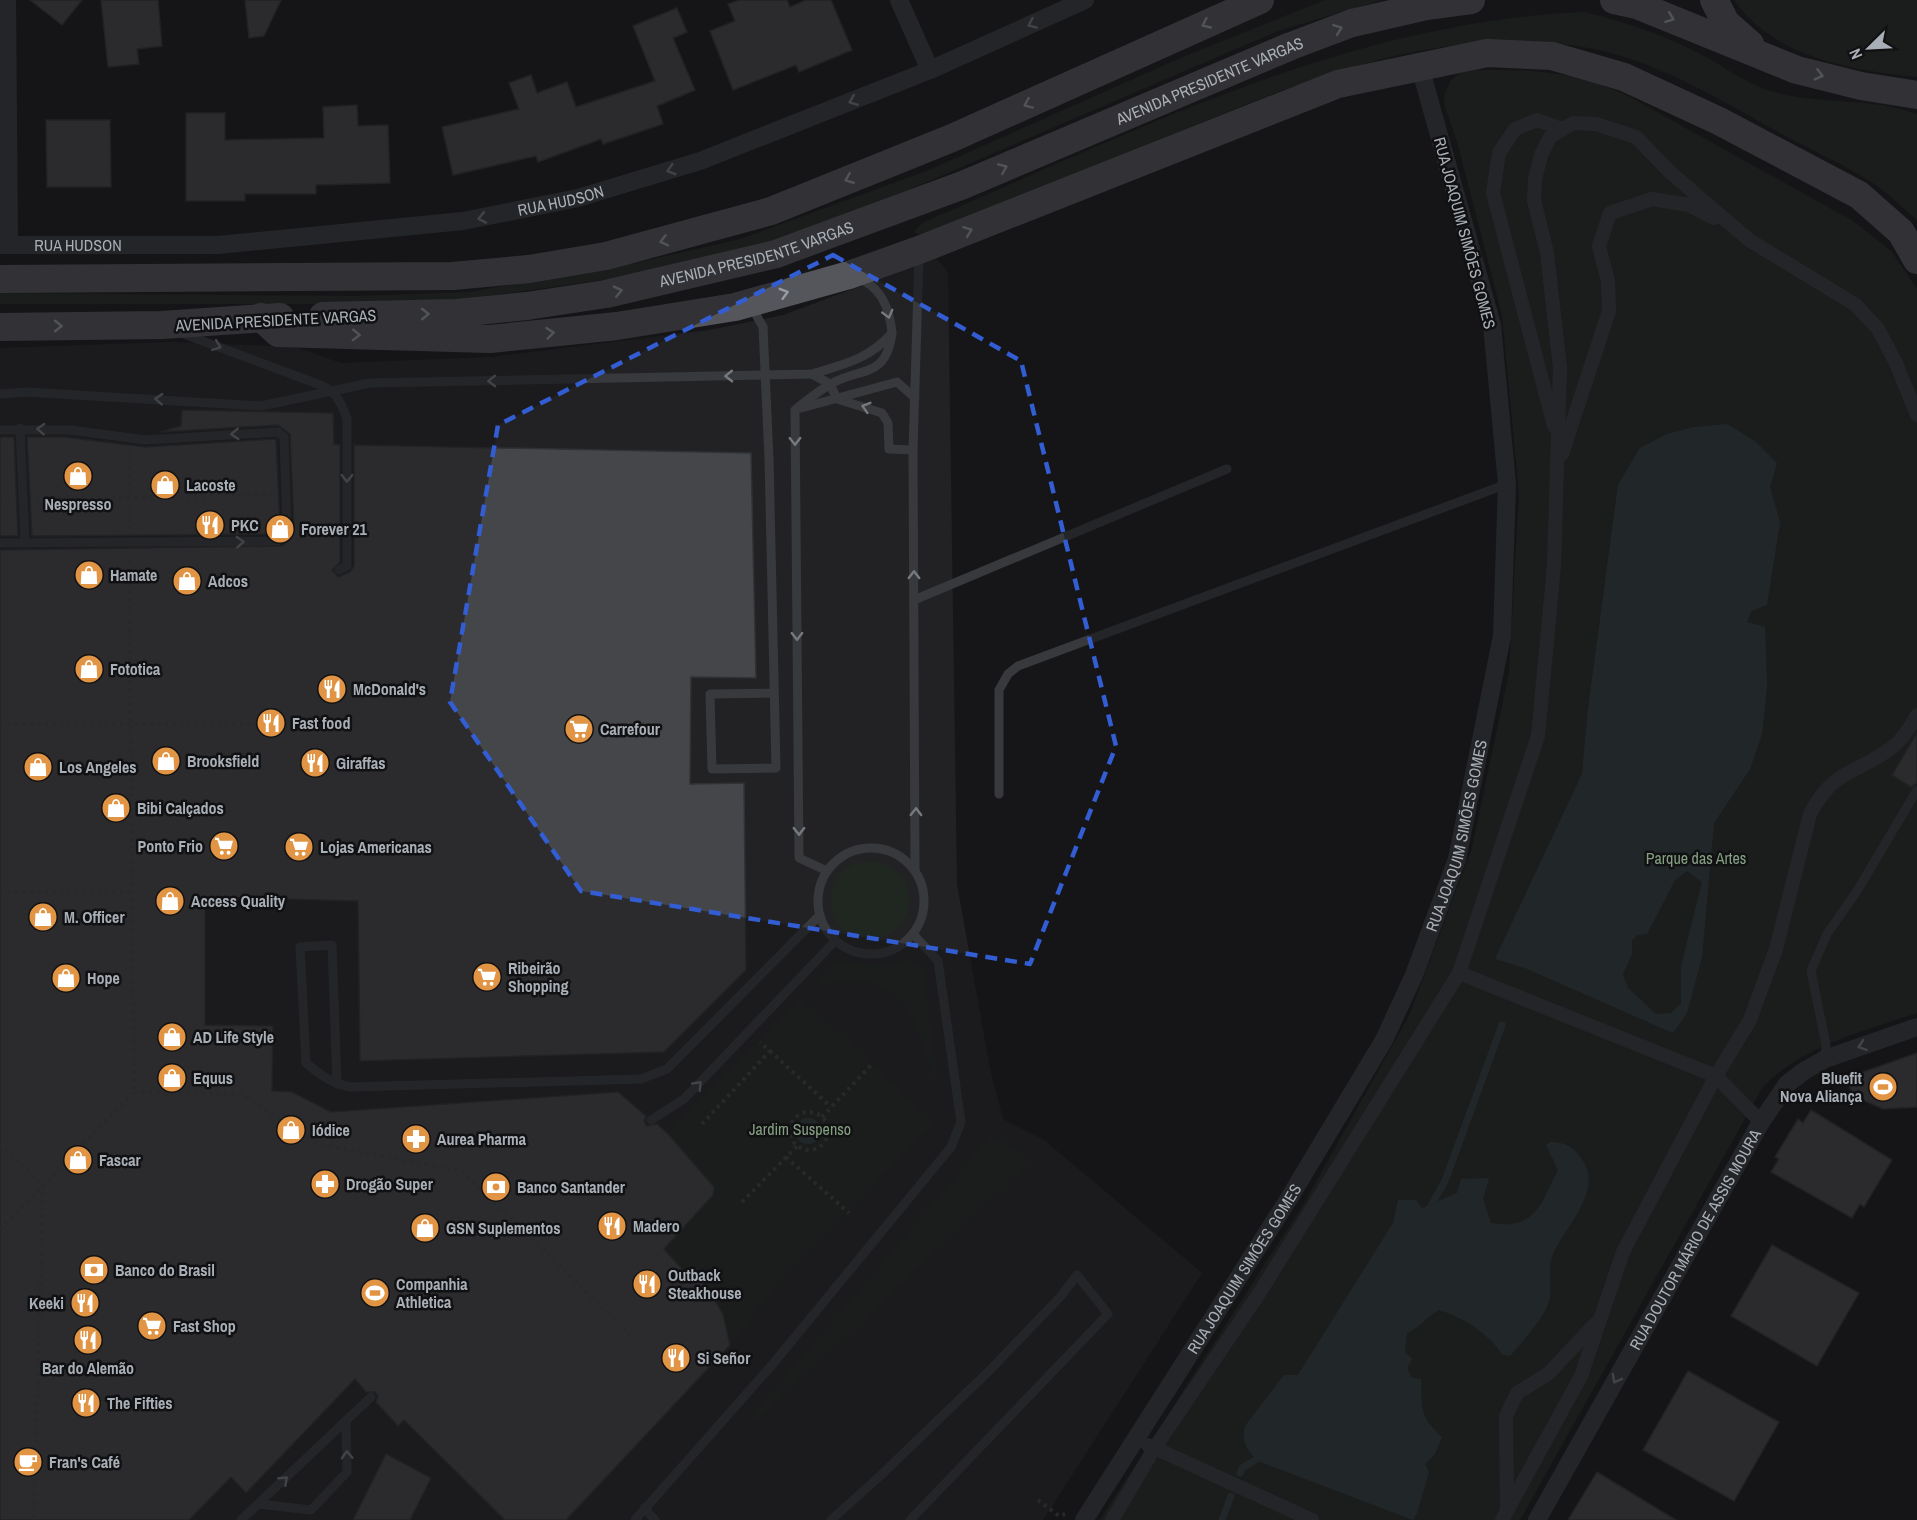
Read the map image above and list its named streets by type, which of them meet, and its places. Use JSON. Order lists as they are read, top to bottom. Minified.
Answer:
{"streets":{"main road":["AVENIDA PRESIDENTE VARGAS"],"street":["RUA HUDSON","RUA JOAQUIM SIMÕES GOMES","RUA DOUTOR MÁRIO DE ASSIS MOURA"]},"one_way":["RUA HUDSON"],"parks":["Parque das Artes","Jardim Suspenso"],"places":{"shop":["Nespresso","Lacoste","Forever 21","Hamate","Adcos","Fototica","Brooksfield","Los Angeles","Bibi Calçados","Access Quality","M. Officer","Hope","AD Life Style","Equus","Iódice","Fascar","GSN Suplementos"],"restaurant":["PKC","McDonald's","Fast food","Giraffas","Madero","Outback Steakhouse","Keeki","Bar do Alemão","Si Señor","The Fifties"],"supermarket":["Carrefour","Ponto Frio","Lojas Americanas","Ribeirão Shopping","Fast Shop"],"sports":["Bluefit Nova Aliança","Companhia Athletica"],"pharmacy":["Aurea Pharma","Drogão Super"],"bank":["Banco Santander","Banco do Brasil"],"cafe":["Fran's Café"]},"north":"bottom left"}
